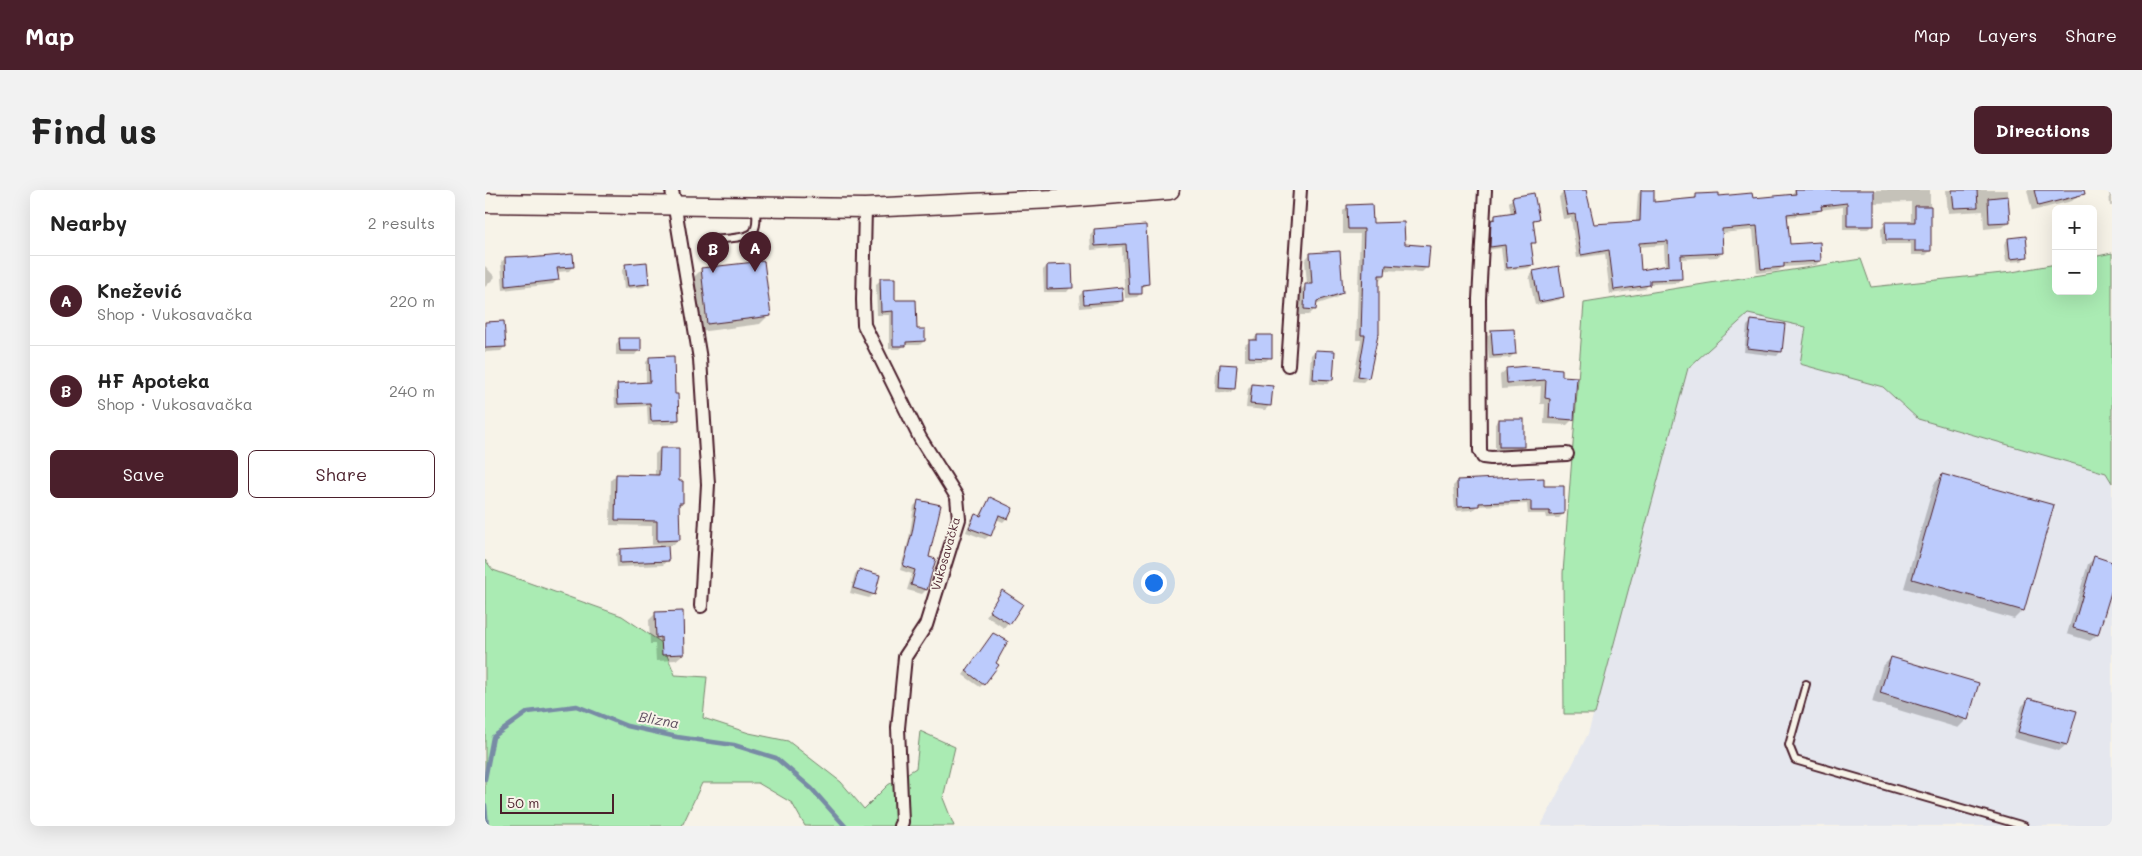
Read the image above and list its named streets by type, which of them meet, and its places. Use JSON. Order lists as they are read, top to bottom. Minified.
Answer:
{"streets":{"street":["Vukosavačka"]},"water":["Blizna"],"scale_bar":"50 m","page":{"header":"Map","nav":["Map","Layers","Share"],"buttons":["Directions",["Save","Share"]],"title":"Find us","heading":["Nearby","2 results"],"map_buttons":["+","−"],"pins":["A","B"],"list":[{"mark":"A","name":"Knežević","note":"Shop · Vukosavačka","value":"220 m"},{"mark":"B","name":"HF Apoteka","note":"Shop · Vukosavačka","value":"240 m"}],"scale":"50 m"}}
